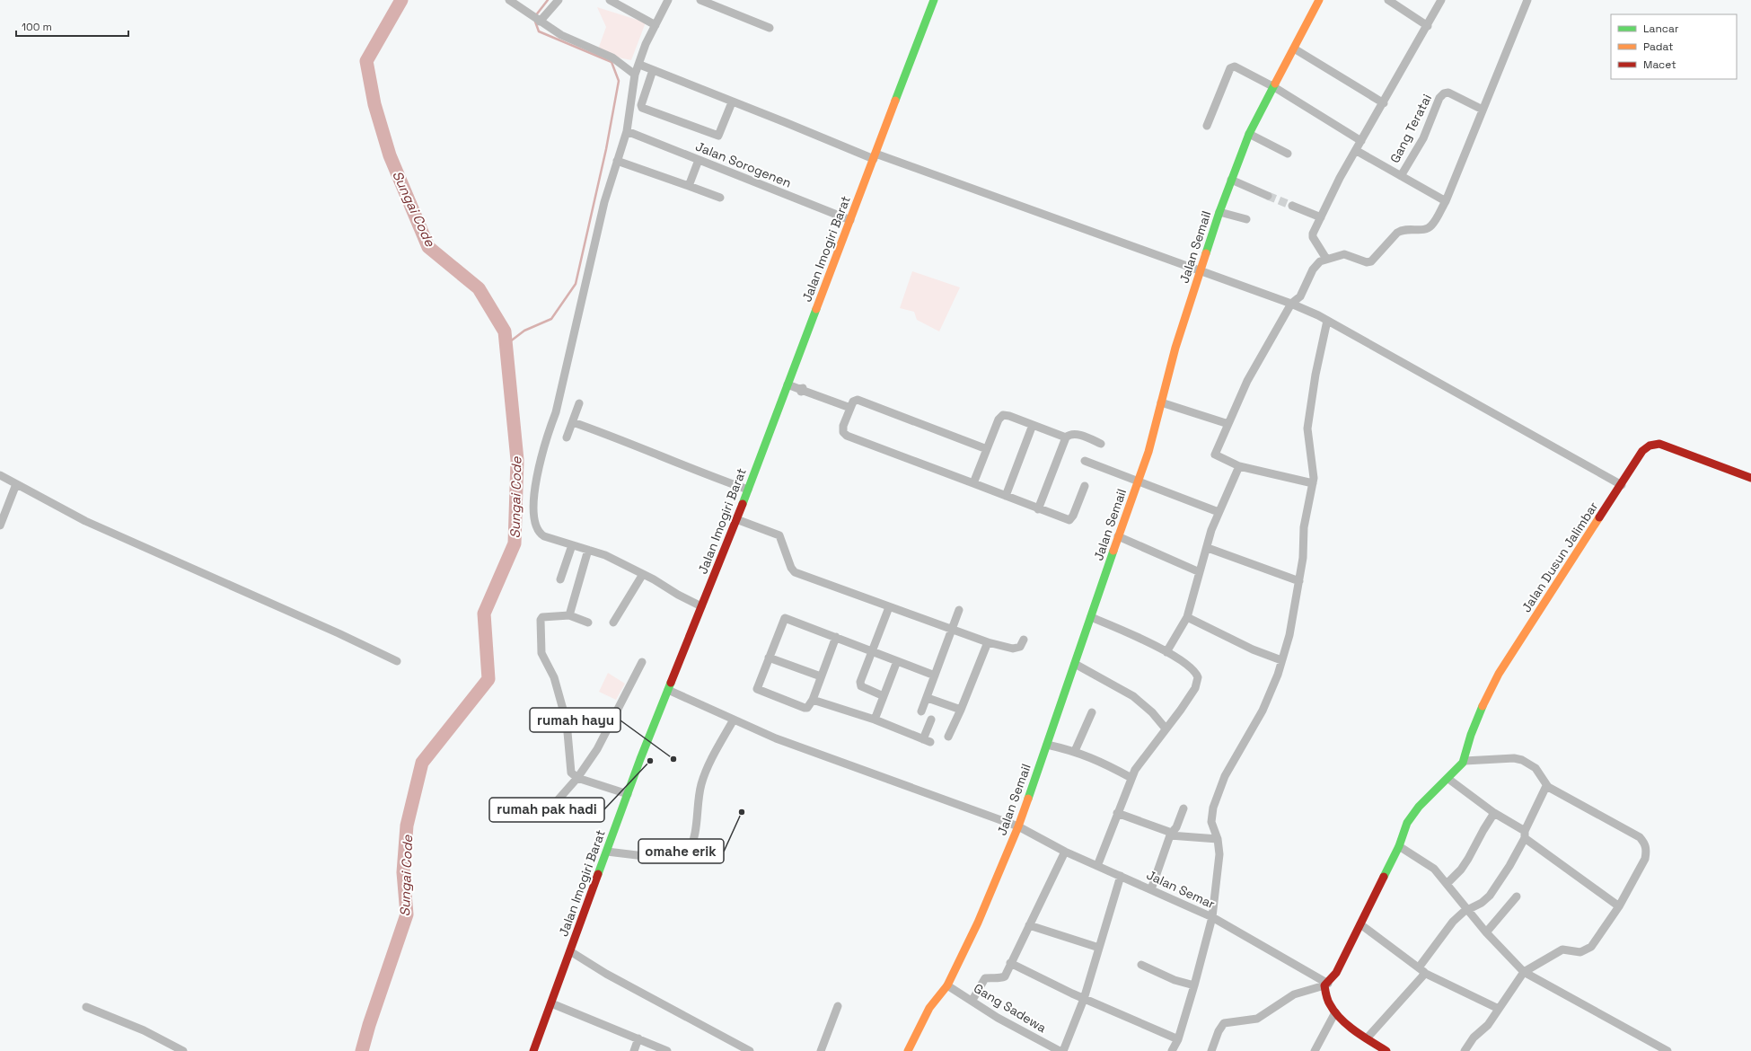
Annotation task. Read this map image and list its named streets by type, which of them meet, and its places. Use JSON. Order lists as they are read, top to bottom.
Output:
{
  "streets": {
    "street": [
      "Gang Teratai",
      "Jalan Sorogenen",
      "Jalan Semail",
      "Jalan Imogiri Barat",
      "Jalan Dusun Jalimbar",
      "Jalan Semar",
      "Gang Sadewa"
    ]
  },
  "crossings": [
    ["Jalan Sorogenen", "Jalan Imogiri Barat"],
    ["Jalan Semail", "Jalan Semar"],
    ["Jalan Semail", "Gang Sadewa"],
    ["Jalan Imogiri Barat", "Jalan Semar"],
    ["Jalan Dusun Jalimbar", "Jalan Semar"]
  ],
  "water": ["Sungai Code"],
  "places": ["rumah hayu", "rumah pak hadi", "omahe erik"],
  "legend": ["Lancar", "Padat", "Macet"],
  "scale_bar": "100 m"
}
